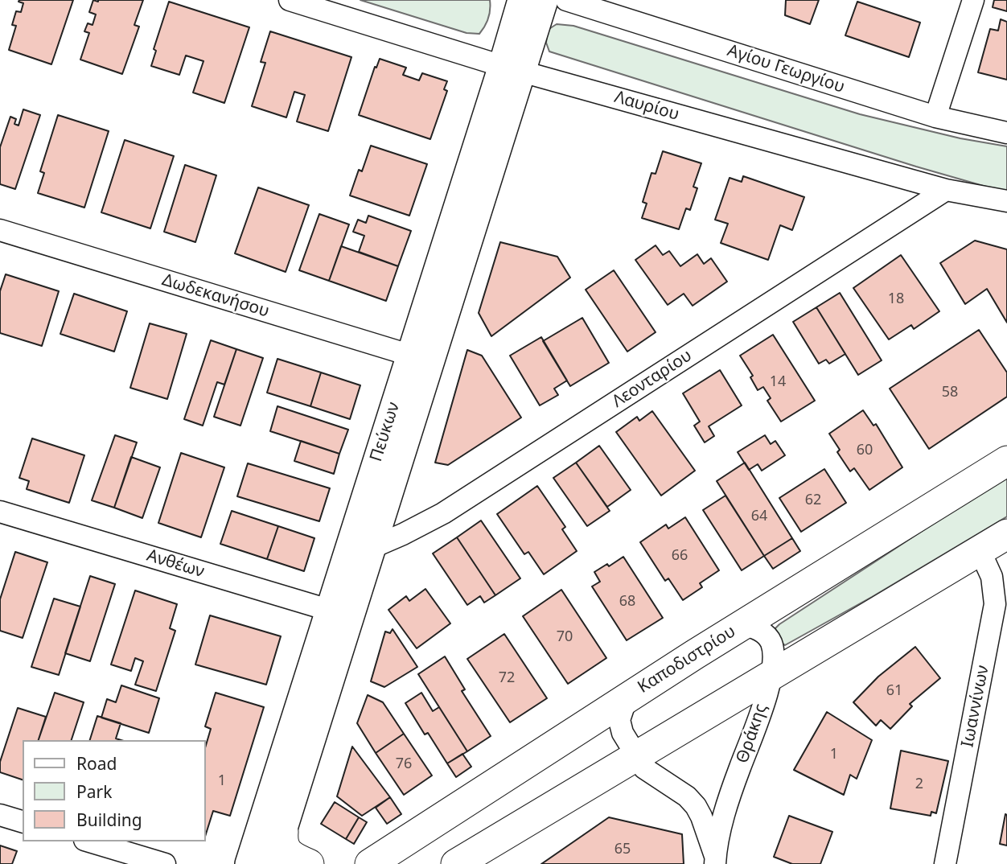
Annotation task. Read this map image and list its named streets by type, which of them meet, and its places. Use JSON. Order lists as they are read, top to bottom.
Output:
{
  "streets": {
    "main road": ["Καποδιστρίου"],
    "street": [
      "Αγίου Γεωργίου",
      "Λαυρίου",
      "Δωδεκανήσου",
      "Λεονταρίου",
      "Πεύκων",
      "Ανθέων",
      "Ιωαννίνων",
      "Θράκης"
    ]
  },
  "crossings": [
    ["Λαυρίου", "Λεονταρίου"],
    ["Λαυρίου", "Πεύκων"],
    ["Δωδεκανήσου", "Πεύκων"],
    ["Λεονταρίου", "Πεύκων"],
    ["Πεύκων", "Ανθέων"],
    ["Καποδιστρίου", "Θράκης"]
  ],
  "house_numbers": [
    "18",
    "14",
    "58",
    "60",
    "62",
    "64",
    "66",
    "68",
    "70",
    "72",
    "61",
    "1",
    "76",
    "1",
    "2",
    "65"
  ],
  "legend": ["Road", "Park", "Building"]
}
